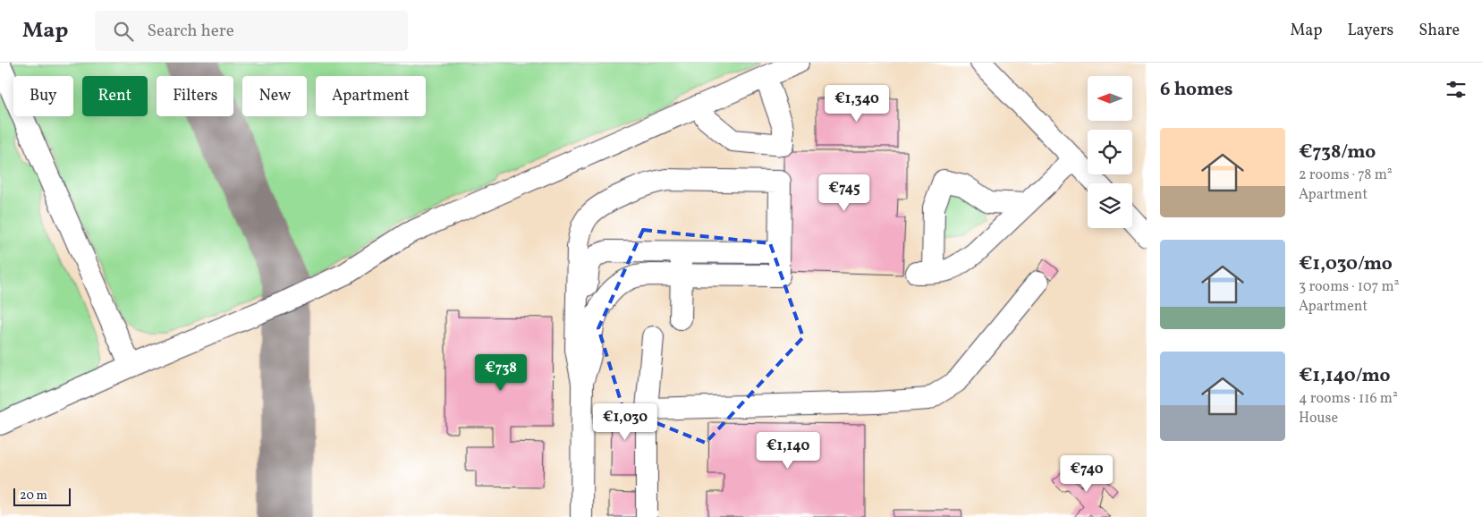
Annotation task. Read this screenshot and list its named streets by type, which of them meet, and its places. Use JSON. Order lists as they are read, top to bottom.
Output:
{
  "scale_bar": "20 m",
  "north": "left",
  "page": {
    "header": "Map",
    "search": "Search here",
    "nav": ["Map", "Layers", "Share"],
    "heading": "6 homes",
    "chip": [
      "Buy",
      "Rent",
      "Filters",
      "New",
      "Apartment"
    ],
    "price": [
      "€1,340",
      "€745",
      "€738",
      "€1,030",
      "€1,140",
      "€740"
    ],
    "list": [
      {
        "name": "€738/mo",
        "note": "2 rooms · 78 m² · Apartment"
      },
      {
        "name": "€1,030/mo",
        "note": "3 rooms · 107 m² · Apartment"
      },
      {
        "name": "€1,140/mo",
        "note": "4 rooms · 116 m² · House"
      }
    ],
    "scale": "20 m"
  }
}
